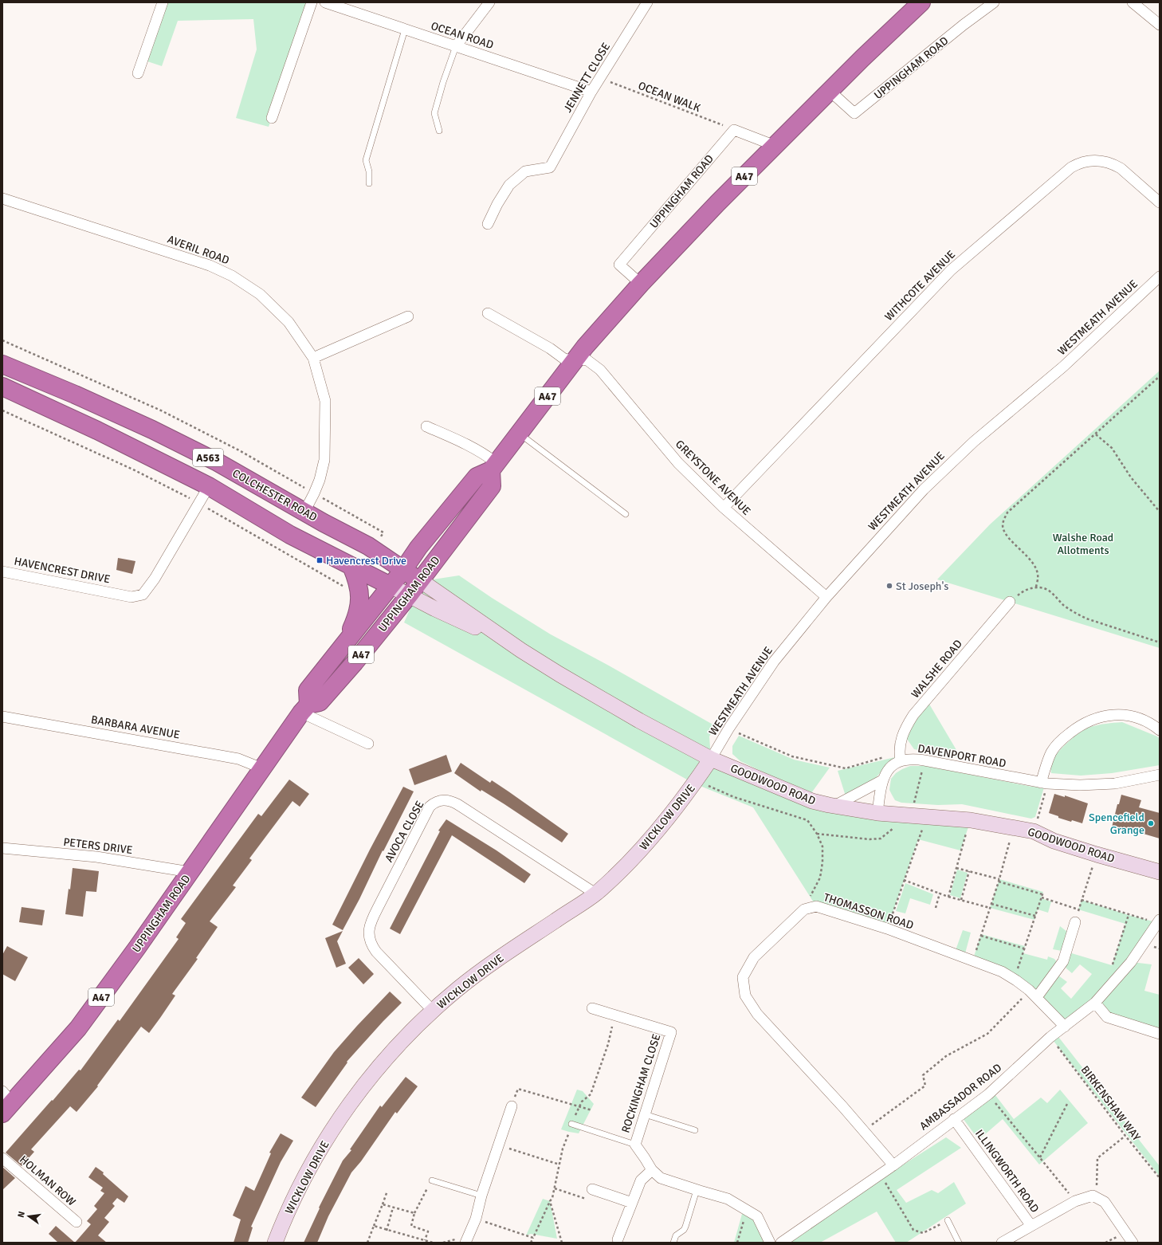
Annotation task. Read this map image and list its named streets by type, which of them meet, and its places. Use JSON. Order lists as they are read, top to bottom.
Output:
{
  "streets": {
    "highway": [
      "UPPINGHAM ROAD",
      "A47",
      "A563",
      "COLCHESTER ROAD"
    ],
    "street": [
      "OCEAN ROAD",
      "JENNETT CLOSE",
      "AVERIL ROAD",
      "WITHCOTE AVENUE",
      "WESTMEATH AVENUE",
      "GREYSTONE AVENUE",
      "HAVENCREST DRIVE",
      "WALSHE ROAD",
      "BARBARA AVENUE",
      "DAVENPORT ROAD",
      "GOODWOOD ROAD",
      "WICKLOW DRIVE",
      "AVOCA CLOSE",
      "PETERS DRIVE",
      "THOMASSON ROAD",
      "ROCKINGHAM CLOSE",
      "AMBASSADOR ROAD",
      "ILLINGWORTH ROAD",
      "HOLMAN ROW"
    ],
    "path": ["OCEAN WALK", "BIRKENSHAW WAY"]
  },
  "crossings": [
    ["OCEAN ROAD", "JENNETT CLOSE"],
    ["UPPINGHAM ROAD", "OCEAN WALK"],
    ["UPPINGHAM ROAD", "A563"],
    ["UPPINGHAM ROAD", "GREYSTONE AVENUE"],
    ["UPPINGHAM ROAD", "COLCHESTER ROAD"],
    ["UPPINGHAM ROAD", "BARBARA AVENUE"],
    ["UPPINGHAM ROAD", "GOODWOOD ROAD"],
    ["UPPINGHAM ROAD", "PETERS DRIVE"],
    ["JENNETT CLOSE", "OCEAN WALK"],
    ["AVERIL ROAD", "COLCHESTER ROAD"],
    ["WITHCOTE AVENUE", "GREYSTONE AVENUE"],
    ["WESTMEATH AVENUE", "GREYSTONE AVENUE"],
    ["WESTMEATH AVENUE", "GOODWOOD ROAD"],
    ["WESTMEATH AVENUE", "WICKLOW DRIVE"],
    ["A563", "HAVENCREST DRIVE"],
    ["A563", "GOODWOOD ROAD"],
    ["COLCHESTER ROAD", "GOODWOOD ROAD"],
    ["WALSHE ROAD", "DAVENPORT ROAD"],
    ["GOODWOOD ROAD", "WICKLOW DRIVE"],
    ["WICKLOW DRIVE", "AVOCA CLOSE"],
    ["THOMASSON ROAD", "AMBASSADOR ROAD"],
    ["AMBASSADOR ROAD", "BIRKENSHAW WAY"],
    ["AMBASSADOR ROAD", "ILLINGWORTH ROAD"]
  ],
  "parks": ["Walshe Road Allotments"],
  "places": {
    "transit": ["Havencrest Drive"],
    "other": ["St Joseph's", "Spencefield Grange"]
  },
  "north": "left"
}
